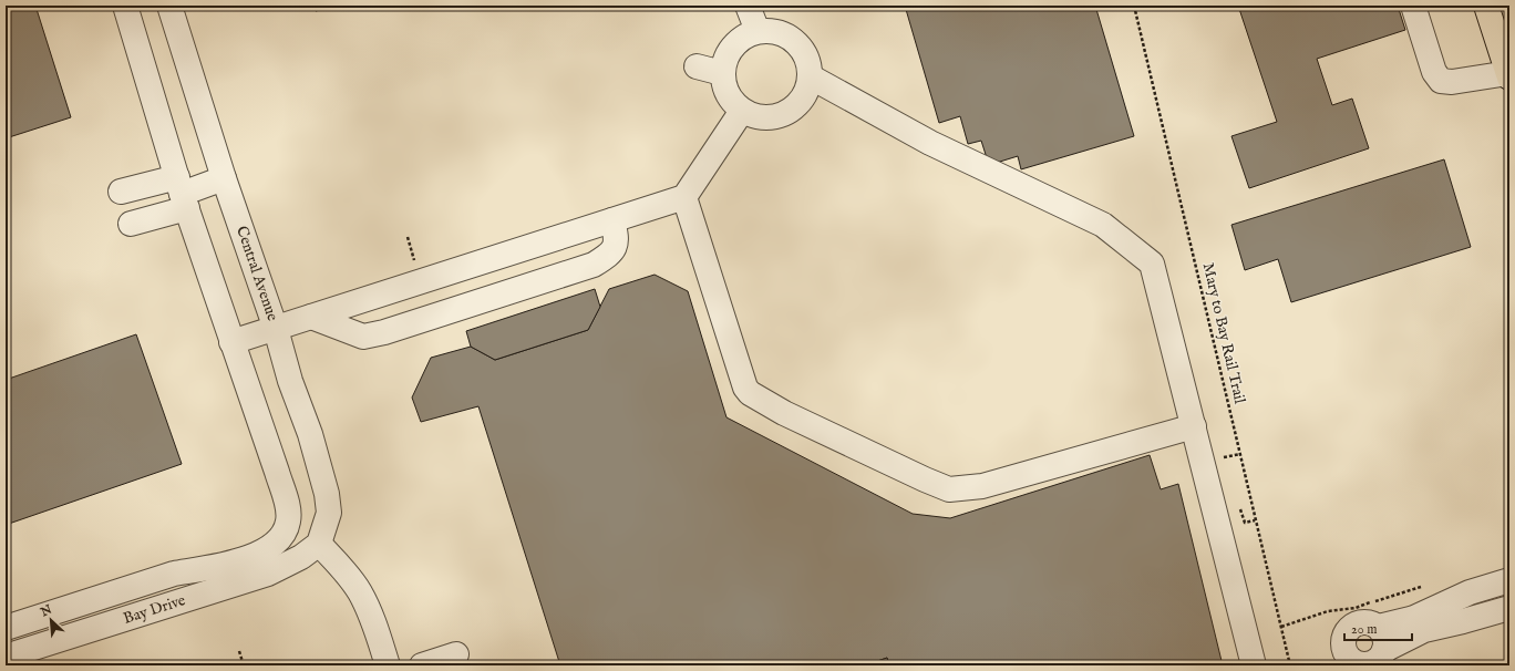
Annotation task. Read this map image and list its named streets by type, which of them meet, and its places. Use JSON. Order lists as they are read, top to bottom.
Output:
{
  "streets": {
    "street": ["Central Avenue", "Bay Drive"],
    "path": ["Mary to Bay Rail Trail"]
  },
  "crossings": [
    ["Central Avenue", "Bay Drive"]
  ],
  "scale_bar": "20 m",
  "north": "top left"
}
